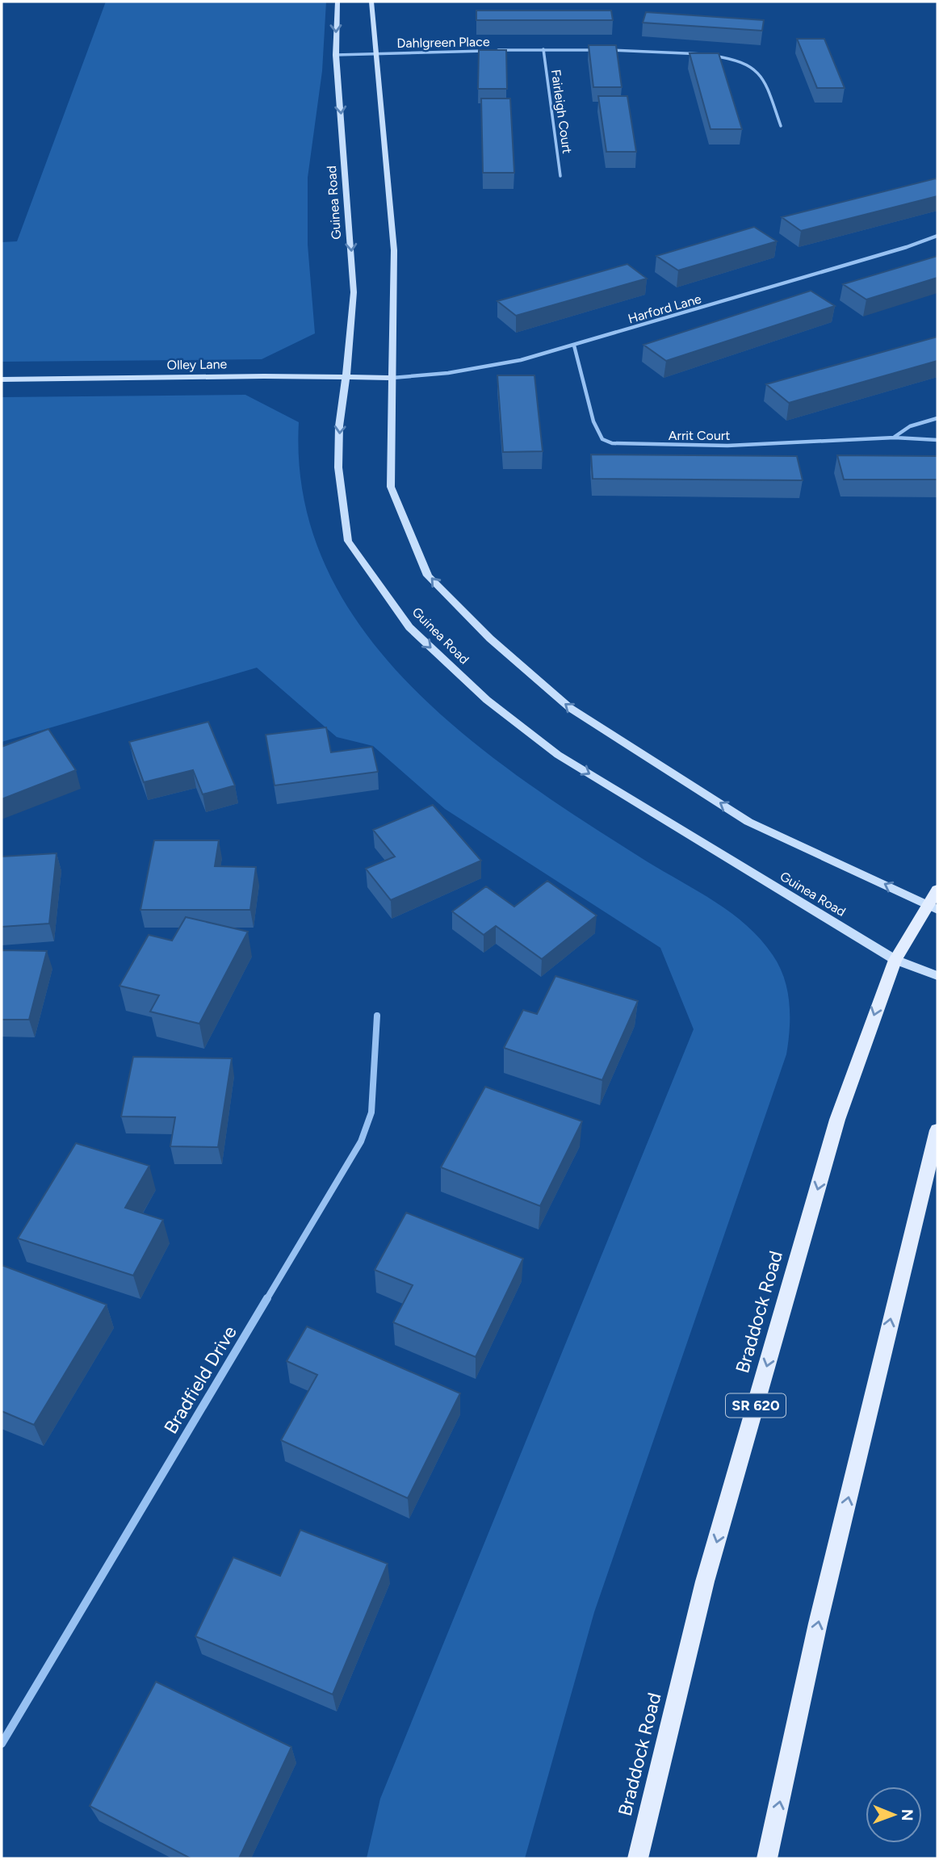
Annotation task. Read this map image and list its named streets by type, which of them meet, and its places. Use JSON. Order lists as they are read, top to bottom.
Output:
{
  "streets": {
    "main road": [
      "Guinea Road",
      "Olley Lane",
      "Braddock Road",
      "SR 620"
    ],
    "street": [
      "Dahlgreen Place",
      "Fairleigh Court",
      "Harford Lane",
      "Arrit Court",
      "Bradfield Drive"
    ]
  },
  "crossings": [
    ["Dahlgreen Place", "Fairleigh Court"],
    ["Dahlgreen Place", "Guinea Road"],
    ["Guinea Road", "Olley Lane"],
    ["Guinea Road", "Braddock Road"],
    ["Harford Lane", "Olley Lane"],
    ["Harford Lane", "Arrit Court"]
  ],
  "one_way": ["Guinea Road"],
  "north": "right"
}
